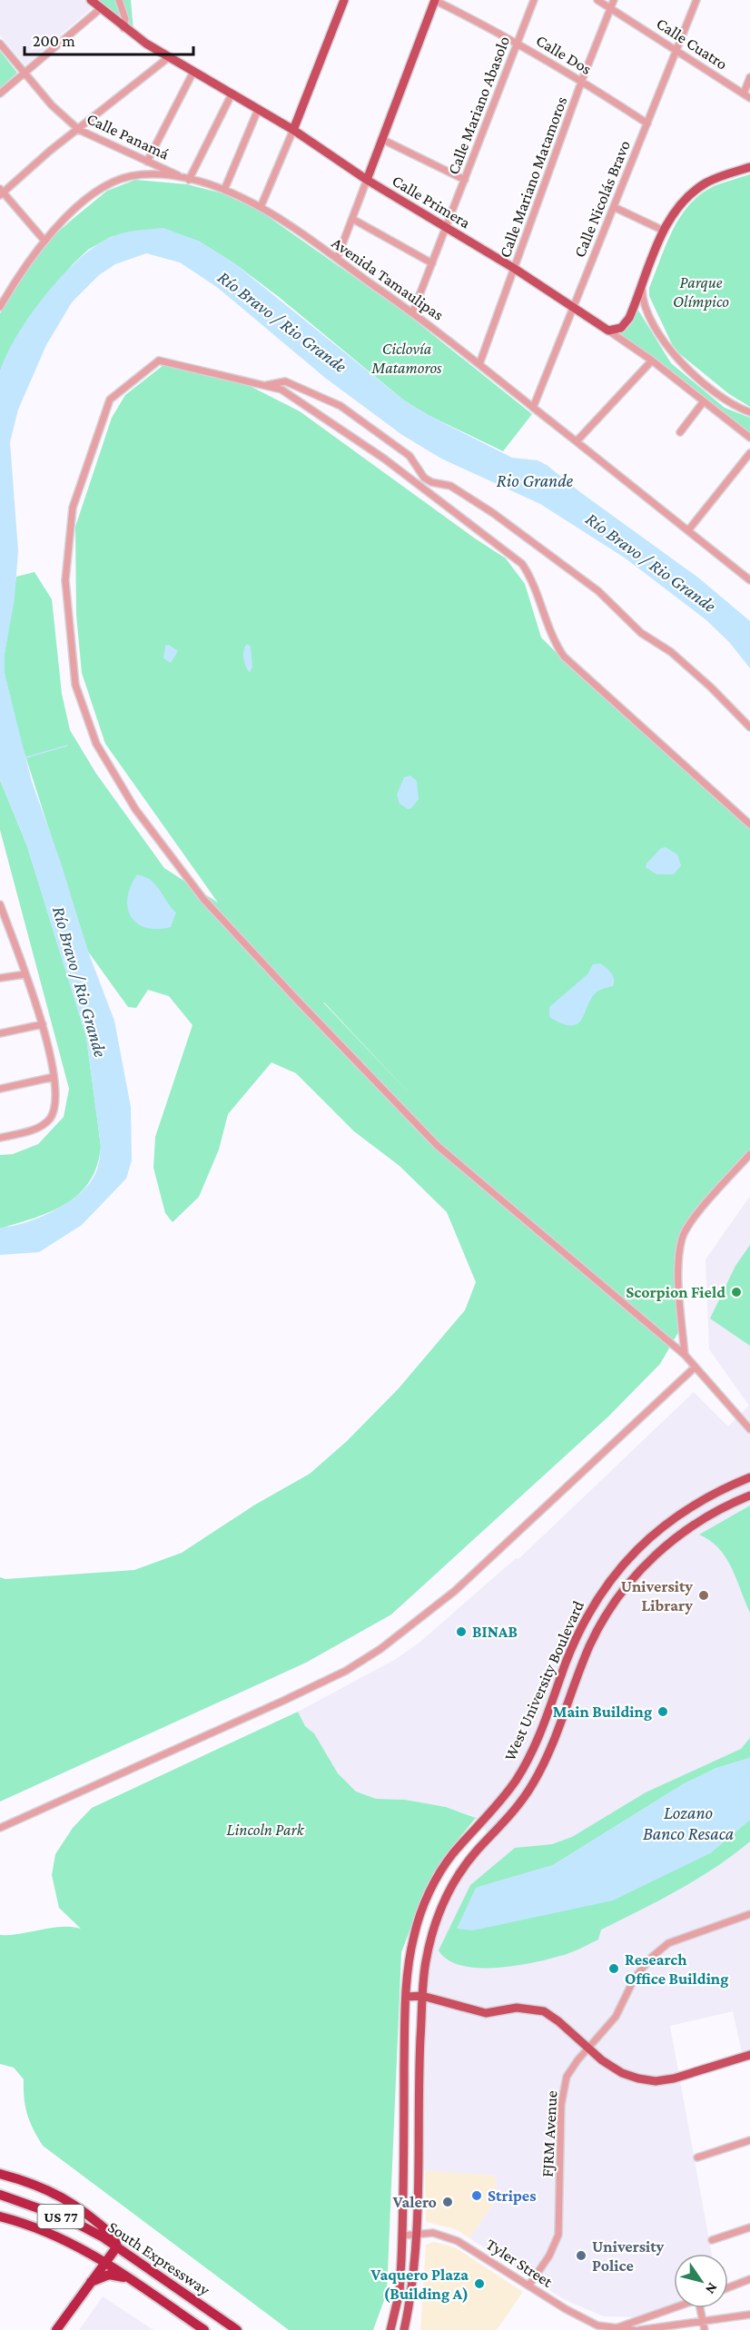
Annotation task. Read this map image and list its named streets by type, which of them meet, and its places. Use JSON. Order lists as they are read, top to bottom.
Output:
{
  "streets": {
    "highway": ["US 77", "South Expressway"],
    "main road": ["Calle Primera", "West University Boulevard"],
    "street": [
      "Calle Cuatro",
      "Calle Dos",
      "Calle Mariano Abasolo",
      "Calle Panamá",
      "Calle Mariano Matamoros",
      "Calle Nicolás Bravo",
      "Avenida Tamaulipas",
      "FJRM Avenue",
      "Tyler Street"
    ]
  },
  "crossings": [
    ["Calle Cuatro", "Calle Mariano Matamoros"],
    ["Calle Cuatro", "Calle Nicolás Bravo"],
    ["Calle Dos", "Calle Mariano Abasolo"],
    ["Calle Dos", "Calle Mariano Matamoros"],
    ["Calle Dos", "Calle Nicolás Bravo"],
    ["Calle Mariano Abasolo", "Calle Primera"],
    ["Calle Mariano Abasolo", "Avenida Tamaulipas"],
    ["Calle Panamá", "Avenida Tamaulipas"],
    ["Calle Mariano Matamoros", "Calle Primera"],
    ["Calle Mariano Matamoros", "Avenida Tamaulipas"],
    ["Calle Nicolás Bravo", "Calle Primera"],
    ["Calle Nicolás Bravo", "Avenida Tamaulipas"],
    ["West University Boulevard", "Tyler Street"],
    ["FJRM Avenue", "Tyler Street"]
  ],
  "water": ["Río Bravo / Rio Grande", "Rio Grande", "Lozano Banco Resaca"],
  "parks": ["Parque Olímpico", "Ciclovía Matamoros", "Lincoln Park"],
  "places": [
    "Scorpion Field",
    "University Library",
    "BINAB",
    "Main Building",
    "Research Office Building",
    "Stripes",
    "Valero",
    "University Police",
    "Vaquero Plaza (Building A)"
  ],
  "scale_bar": "200 m",
  "north": "bottom right"
}
